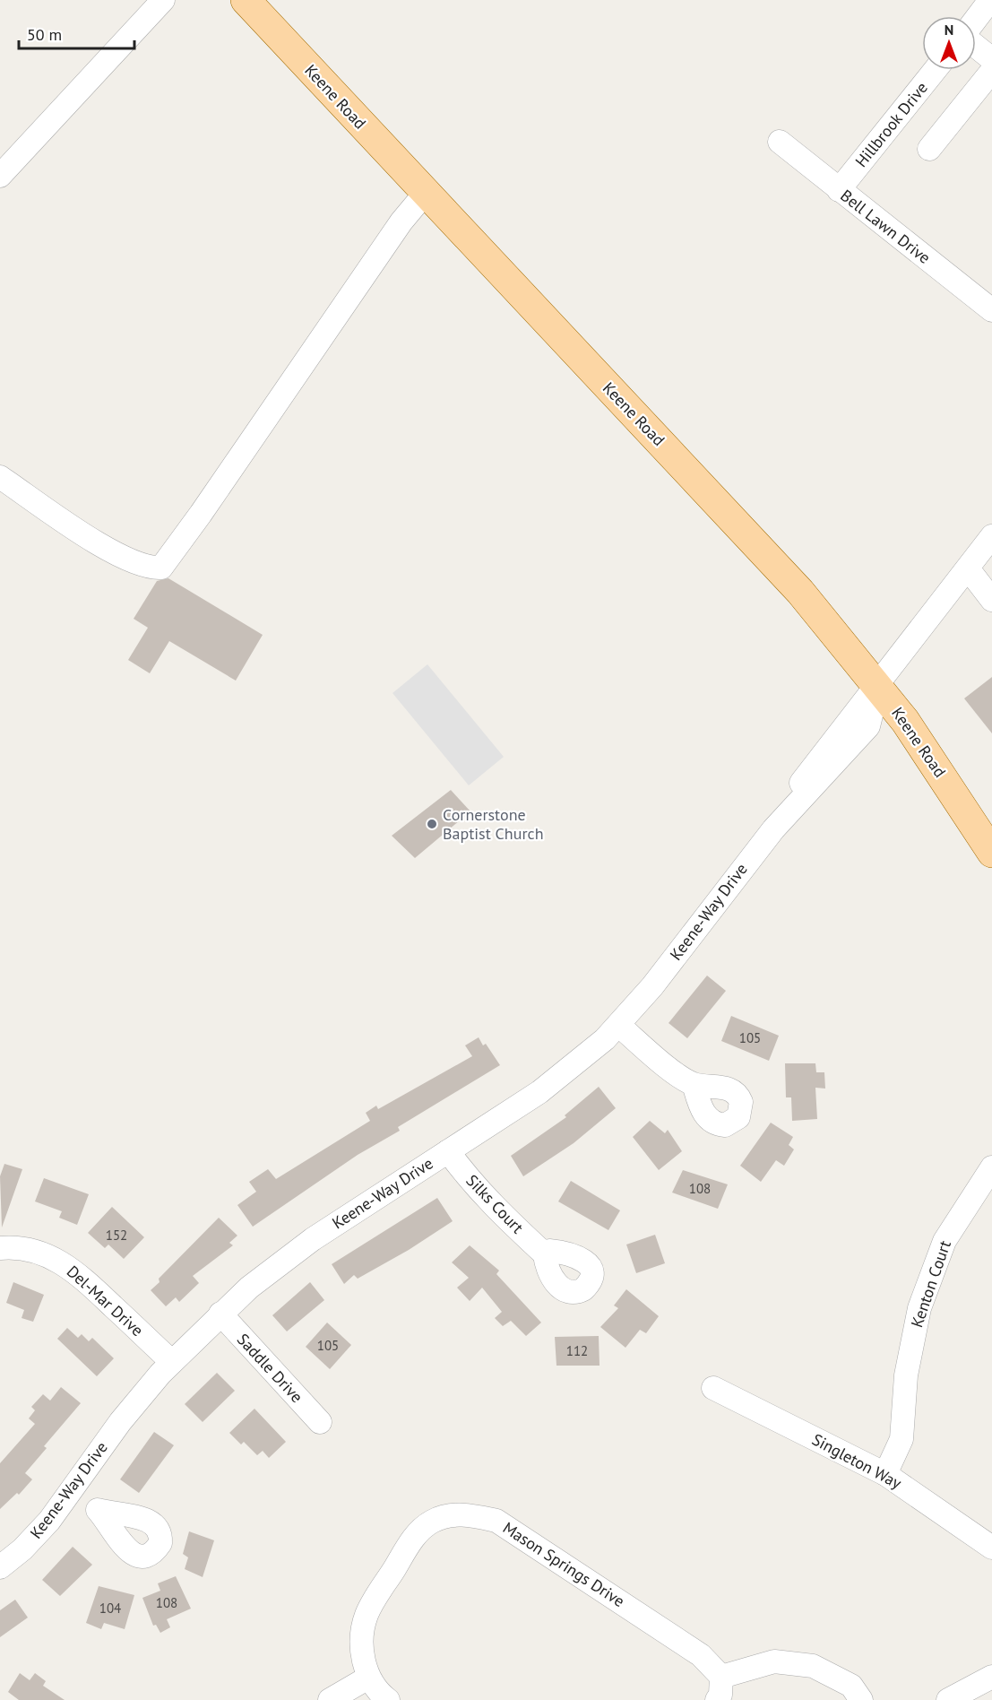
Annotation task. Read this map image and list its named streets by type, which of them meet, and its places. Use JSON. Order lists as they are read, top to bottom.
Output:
{
  "streets": {
    "main road": ["Keene Road"],
    "street": [
      "Hillbrook Drive",
      "Bell Lawn Drive",
      "Keene-Way Drive",
      "Silks Court",
      "Kenton Court",
      "Del-Mar Drive",
      "Saddle Drive",
      "Singleton Way",
      "Mason Springs Drive"
    ]
  },
  "crossings": [
    ["Keene Road", "Keene-Way Drive"],
    ["Hillbrook Drive", "Bell Lawn Drive"],
    ["Keene-Way Drive", "Silks Court"],
    ["Keene-Way Drive", "Del-Mar Drive"],
    ["Keene-Way Drive", "Saddle Drive"],
    ["Kenton Court", "Singleton Way"]
  ],
  "places": ["Cornerstone Baptist Church"],
  "house_numbers": [
    "105",
    "108",
    "152",
    "105",
    "112",
    "108",
    "104"
  ],
  "scale_bar": "50 m",
  "north": "top"
}
